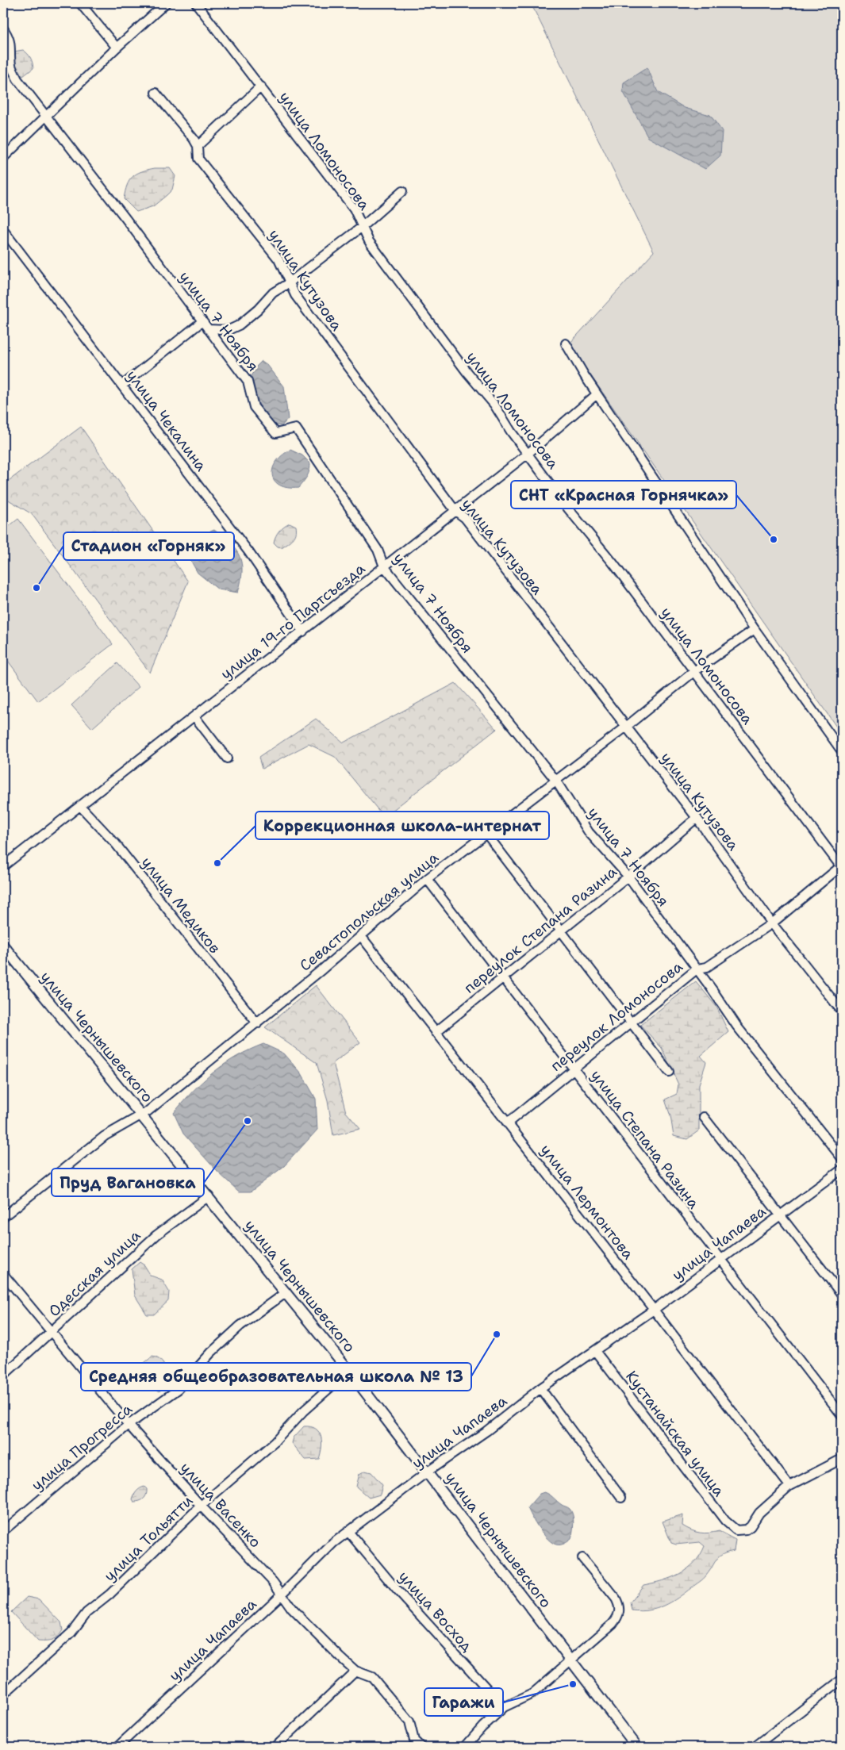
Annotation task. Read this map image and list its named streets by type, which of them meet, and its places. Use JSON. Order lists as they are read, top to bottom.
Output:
{
  "streets": {
    "street": [
      "улица Ломоносова",
      "улица Кутузова",
      "улица 7 Ноября",
      "улица Чекалина",
      "улица 19-го Партсъезда",
      "улица Медиков",
      "Севастопольская улица",
      "переулок Степана Разина",
      "переулок Ломоносова",
      "улица Чернышевского",
      "улица Степана Разина",
      "улица Лермонтова",
      "улица Чапаева",
      "Одесская улица",
      "Кустанайская улица",
      "улица Прогресса",
      "улица Васенко",
      "улица Тольятти",
      "улица Восход"
    ]
  },
  "crossings": [
    ["улица Ломоносова", "улица 19-го Партсъезда"],
    ["улица Ломоносова", "Севастопольская улица"],
    ["улица Ломоносова", "переулок Ломоносова"],
    ["улица Кутузова", "улица 19-го Партсъезда"],
    ["улица Кутузова", "Севастопольская улица"],
    ["улица Кутузова", "переулок Степана Разина"],
    ["улица Кутузова", "переулок Ломоносова"],
    ["улица 7 Ноября", "улица 19-го Партсъезда"],
    ["улица 7 Ноября", "Севастопольская улица"],
    ["улица 7 Ноября", "переулок Степана Разина"],
    ["улица 7 Ноября", "переулок Ломоносова"],
    ["улица Чекалина", "улица 19-го Партсъезда"],
    ["улица 19-го Партсъезда", "улица Медиков"],
    ["улица Медиков", "Севастопольская улица"],
    ["Севастопольская улица", "улица Чернышевского"],
    ["Севастопольская улица", "улица Степана Разина"],
    ["Севастопольская улица", "улица Лермонтова"],
    ["переулок Степана Разина", "улица Степана Разина"],
    ["переулок Степана Разина", "улица Лермонтова"],
    ["переулок Ломоносова", "улица Степана Разина"],
    ["переулок Ломоносова", "улица Лермонтова"],
    ["улица Чернышевского", "улица Чапаева"],
    ["улица Чернышевского", "Одесская улица"],
    ["улица Чернышевского", "улица Прогресса"],
    ["улица Чернышевского", "улица Тольятти"],
    ["улица Степана Разина", "улица Чапаева"],
    ["улица Лермонтова", "улица Чапаева"],
    ["улица Лермонтова", "Кустанайская улица"],
    ["улица Чапаева", "Кустанайская улица"],
    ["улица Чапаева", "улица Васенко"],
    ["улица Чапаева", "улица Восход"],
    ["Одесская улица", "улица Васенко"],
    ["улица Прогресса", "улица Васенко"],
    ["улица Васенко", "улица Тольятти"]
  ],
  "places": [
    "СНТ «Красная Горнячка»",
    "Стадион «Горняк»",
    "Коррекционная школа-интернат",
    "Пруд Вагановка",
    "Средняя общеобразовательная школа № 13",
    "Гаражи"
  ]
}
